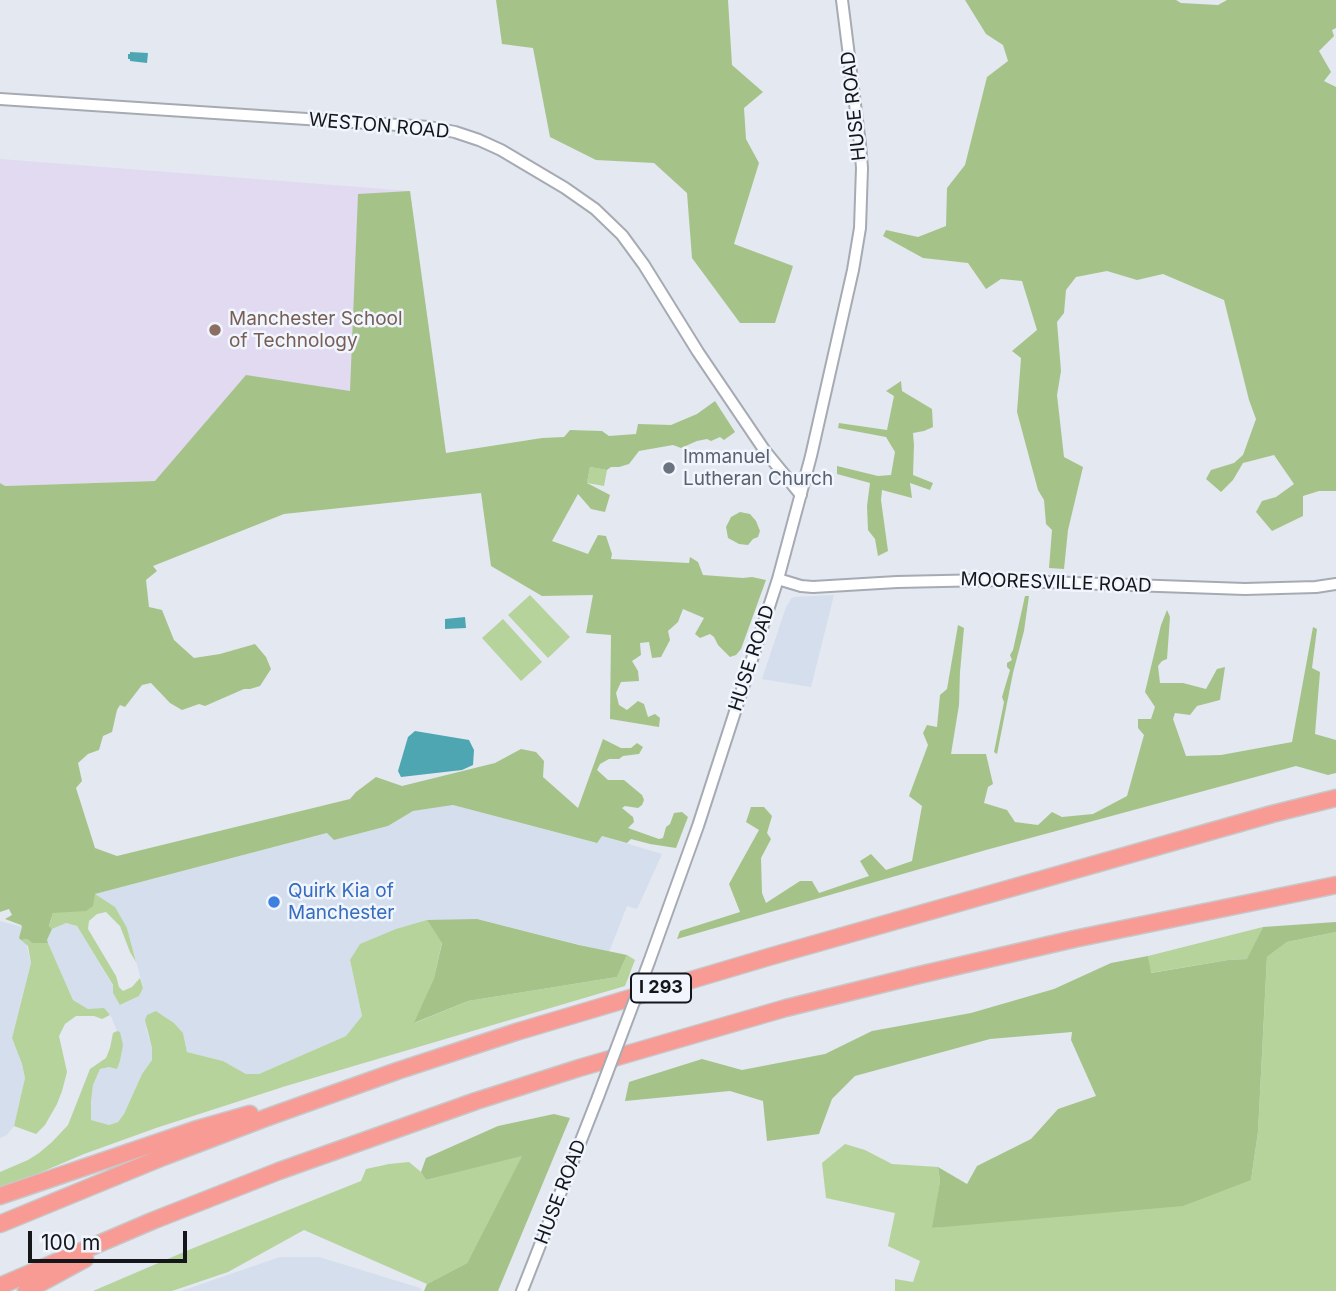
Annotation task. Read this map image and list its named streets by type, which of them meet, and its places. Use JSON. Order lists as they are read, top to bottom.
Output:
{
  "streets": {
    "highway": ["I 293"],
    "street": ["HUSE ROAD", "WESTON ROAD", "MOORESVILLE ROAD"]
  },
  "crossings": [
    ["HUSE ROAD", "WESTON ROAD"],
    ["HUSE ROAD", "MOORESVILLE ROAD"]
  ],
  "places": ["Manchester School of Technology", "Immanuel Lutheran Church", "Quirk Kia of Manchester"],
  "scale_bar": "100 m"
}
